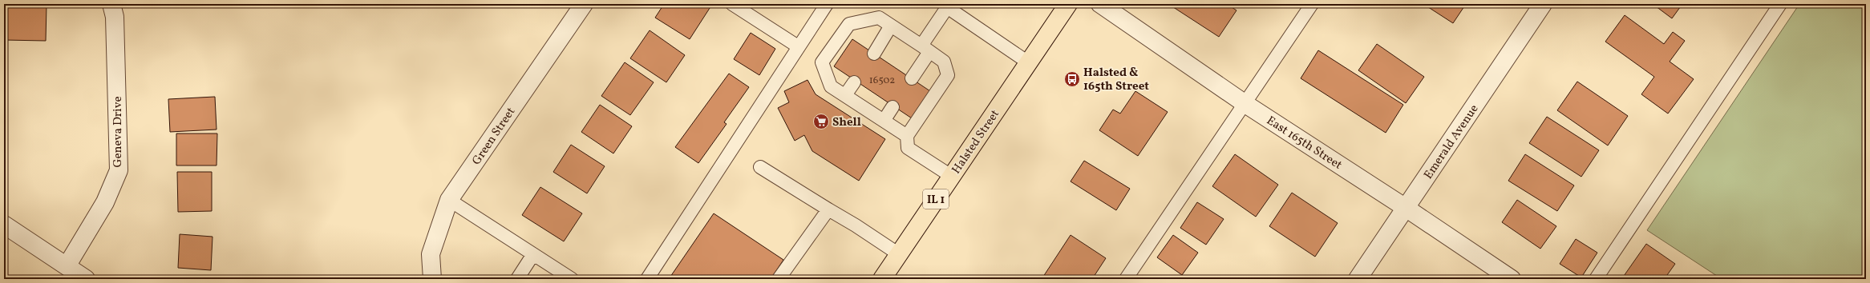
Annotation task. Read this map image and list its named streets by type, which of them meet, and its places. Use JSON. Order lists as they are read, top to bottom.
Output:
{
  "streets": {
    "main road": ["Halsted Street", "IL 1"],
    "street": [
      "Geneva Drive",
      "Green Street",
      "Emerald Avenue",
      "East 165th Street"
    ]
  },
  "crossings": [
    ["Emerald Avenue", "East 165th Street"]
  ],
  "places": {
    "bus stop": ["Halsted & 165th Street"],
    "supermarket": ["Shell"]
  },
  "house_numbers": ["16502"]
}
